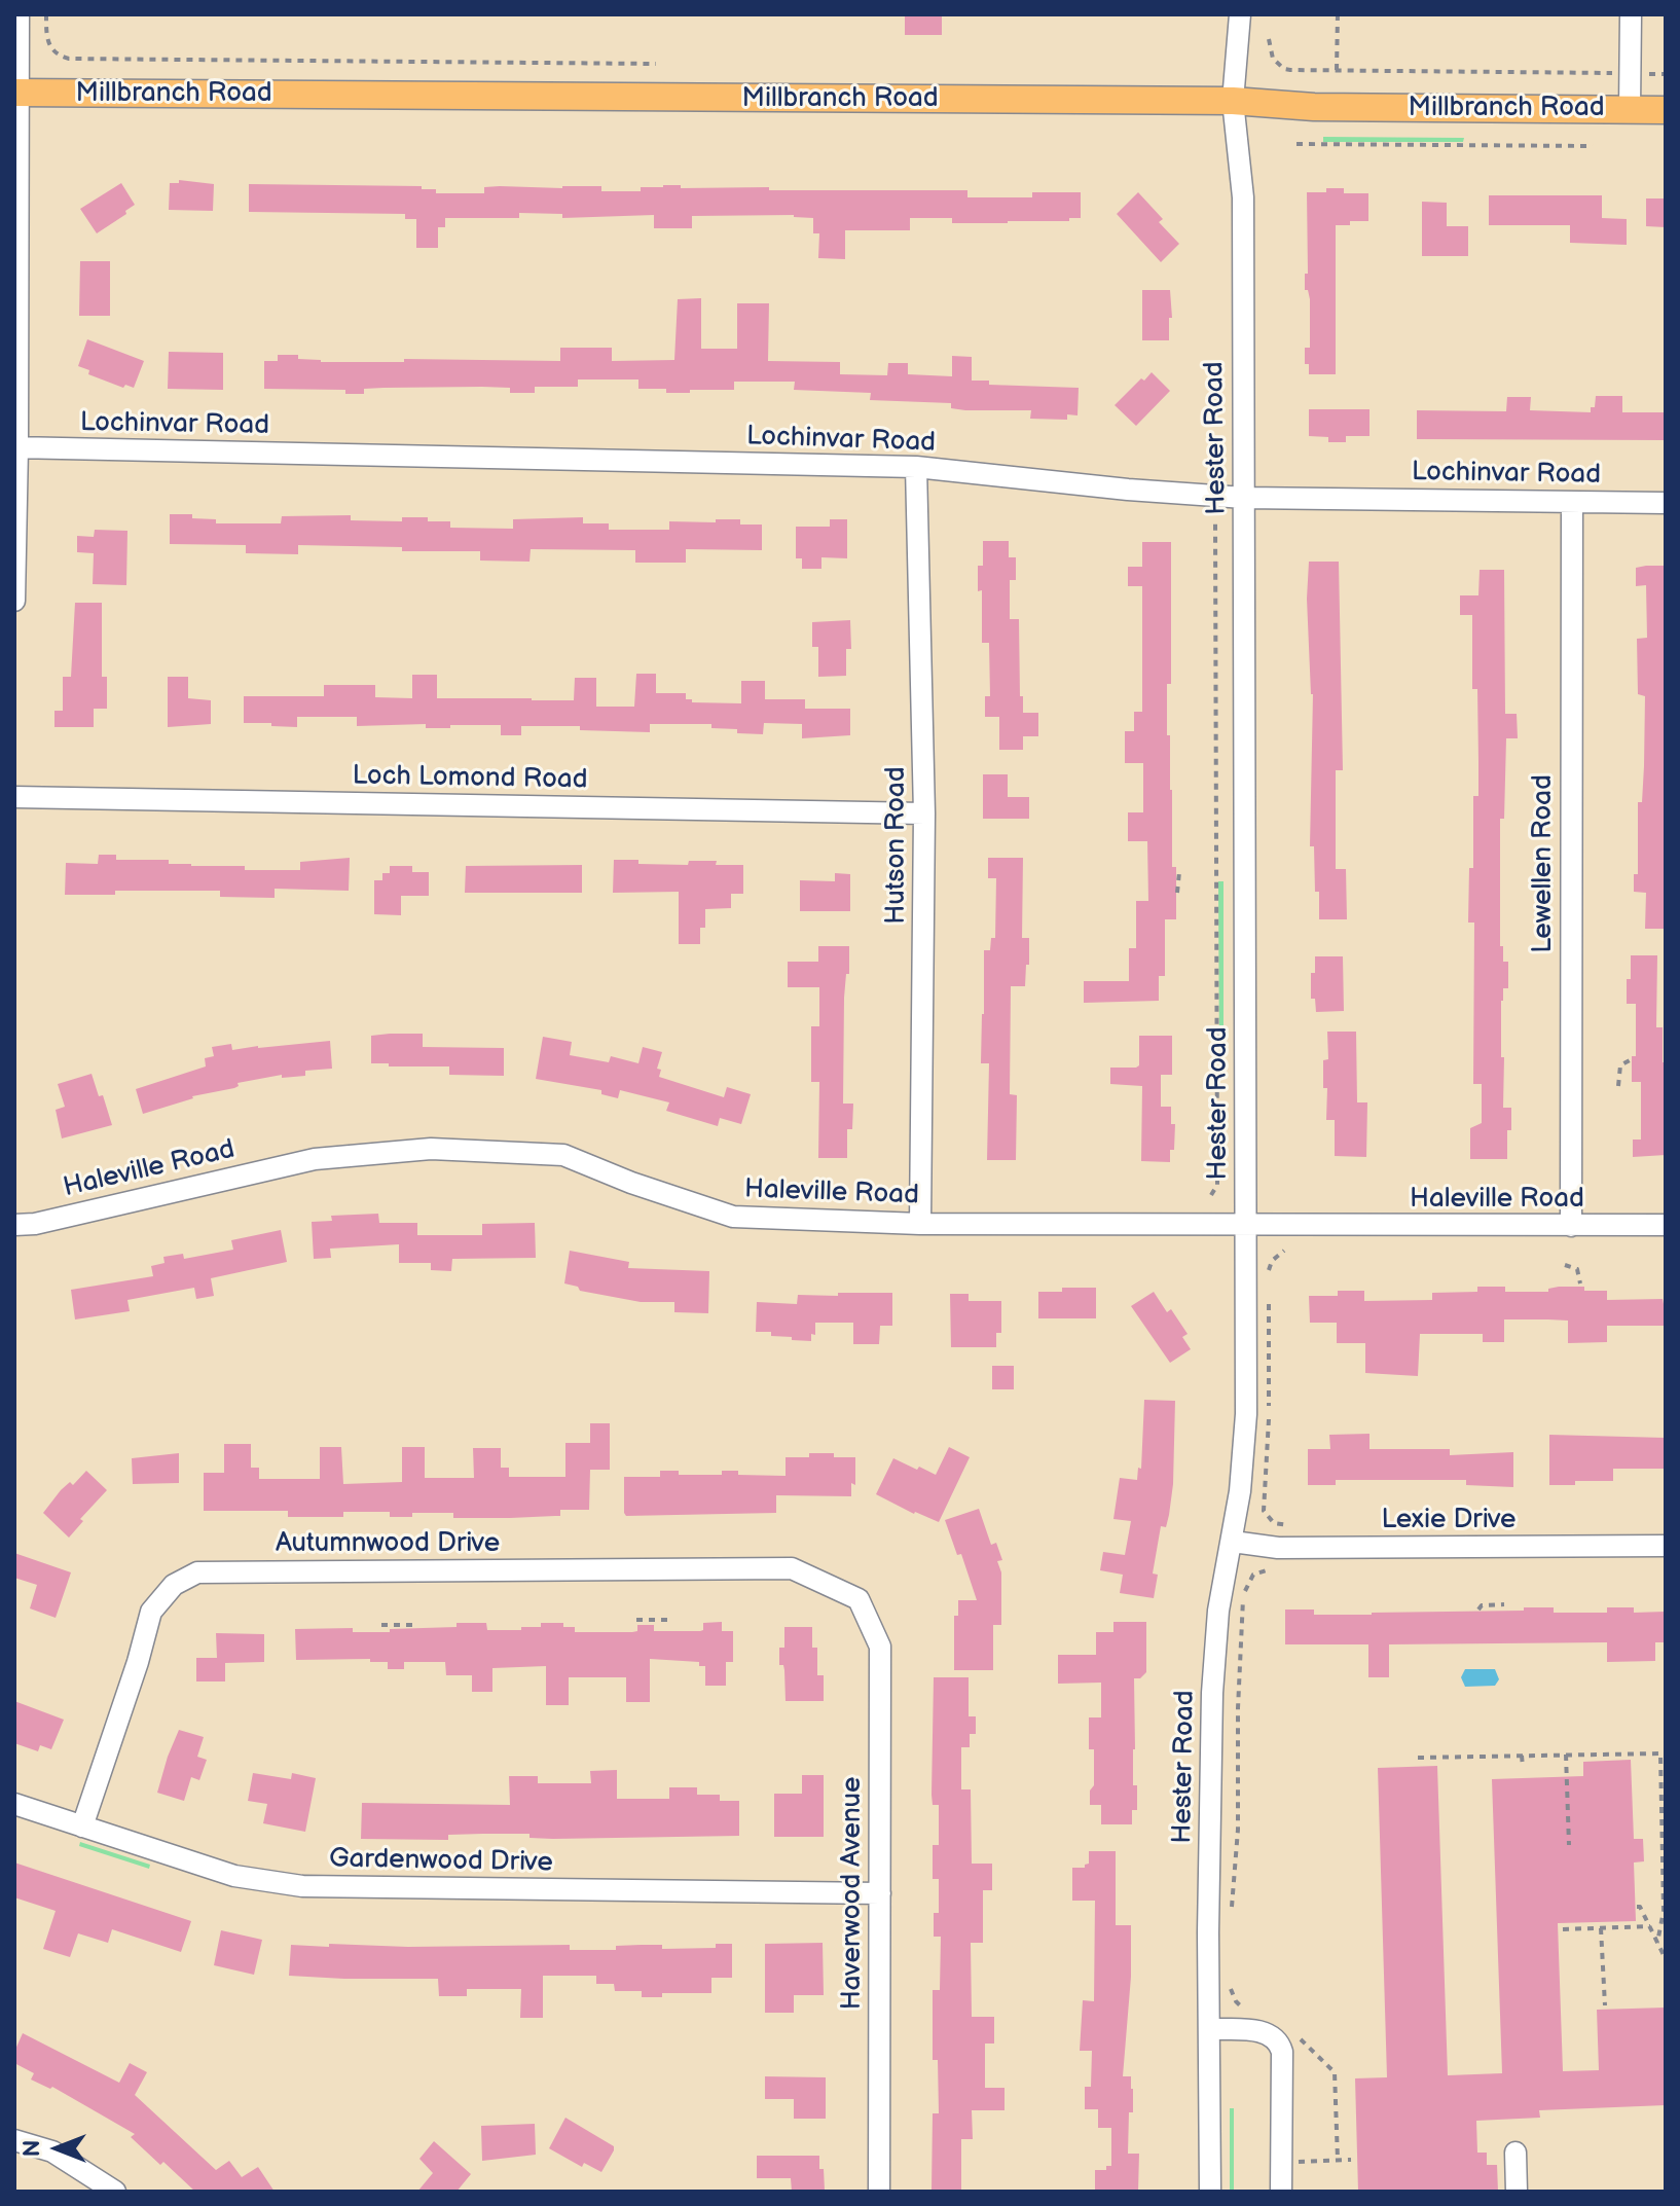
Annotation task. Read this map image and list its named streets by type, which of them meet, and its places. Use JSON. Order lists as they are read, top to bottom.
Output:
{
  "streets": {
    "main road": ["Millbranch Road"],
    "street": [
      "Lochinvar Road",
      "Hester Road",
      "Loch Lomond Road",
      "Hutson Road",
      "Lewellen Road",
      "Haleville Road",
      "Lexie Drive",
      "Autumnwood Drive",
      "Gardenwood Drive",
      "Haverwood Avenue"
    ]
  },
  "crossings": [
    ["Millbranch Road", "Hester Road"],
    ["Lochinvar Road", "Hester Road"],
    ["Lochinvar Road", "Hutson Road"],
    ["Lochinvar Road", "Lewellen Road"],
    ["Hester Road", "Haleville Road"],
    ["Hester Road", "Lexie Drive"],
    ["Loch Lomond Road", "Hutson Road"],
    ["Hutson Road", "Haleville Road"],
    ["Lewellen Road", "Haleville Road"],
    ["Autumnwood Drive", "Gardenwood Drive"],
    ["Autumnwood Drive", "Haverwood Avenue"],
    ["Gardenwood Drive", "Haverwood Avenue"]
  ],
  "north": "left"
}
